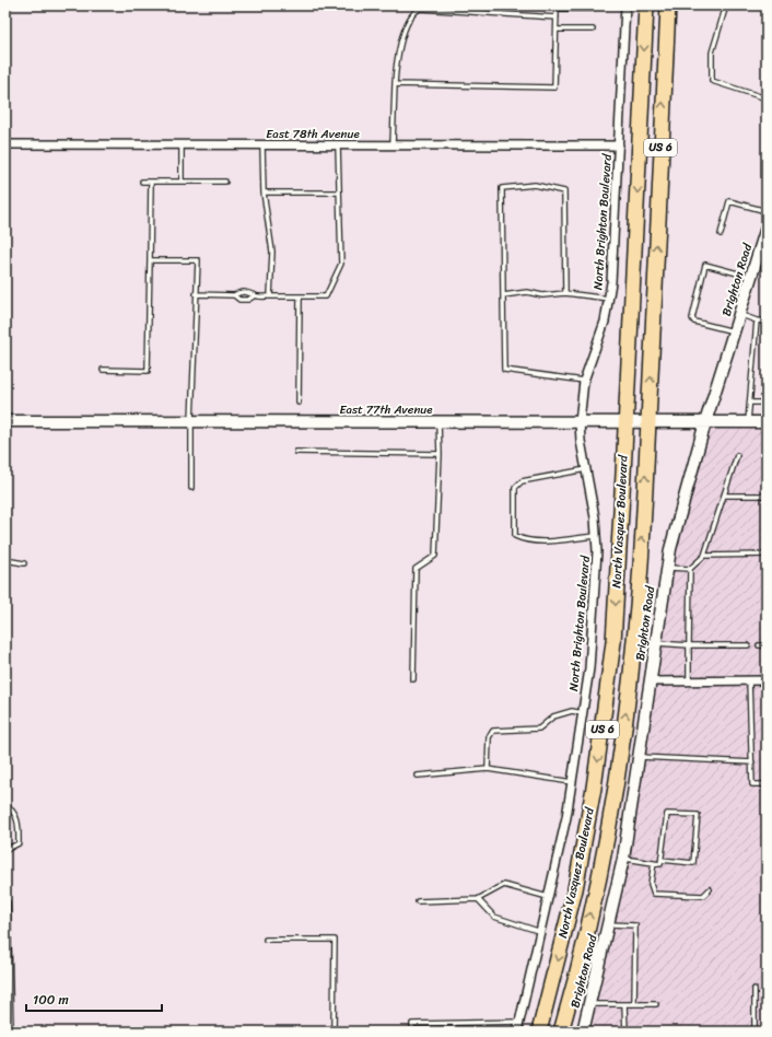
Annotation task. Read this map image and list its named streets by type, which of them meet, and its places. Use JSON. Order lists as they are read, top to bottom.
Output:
{
  "streets": {
    "highway": ["US 6", "North Vasquez Boulevard"],
    "street": [
      "East 78th Avenue",
      "North Brighton Boulevard",
      "Brighton Road",
      "East 77th Avenue"
    ]
  },
  "crossings": [
    ["East 78th Avenue", "North Brighton Boulevard"],
    ["North Brighton Boulevard", "East 77th Avenue"],
    ["Brighton Road", "East 77th Avenue"],
    ["East 77th Avenue", "North Vasquez Boulevard"]
  ],
  "scale_bar": "100 m"
}
